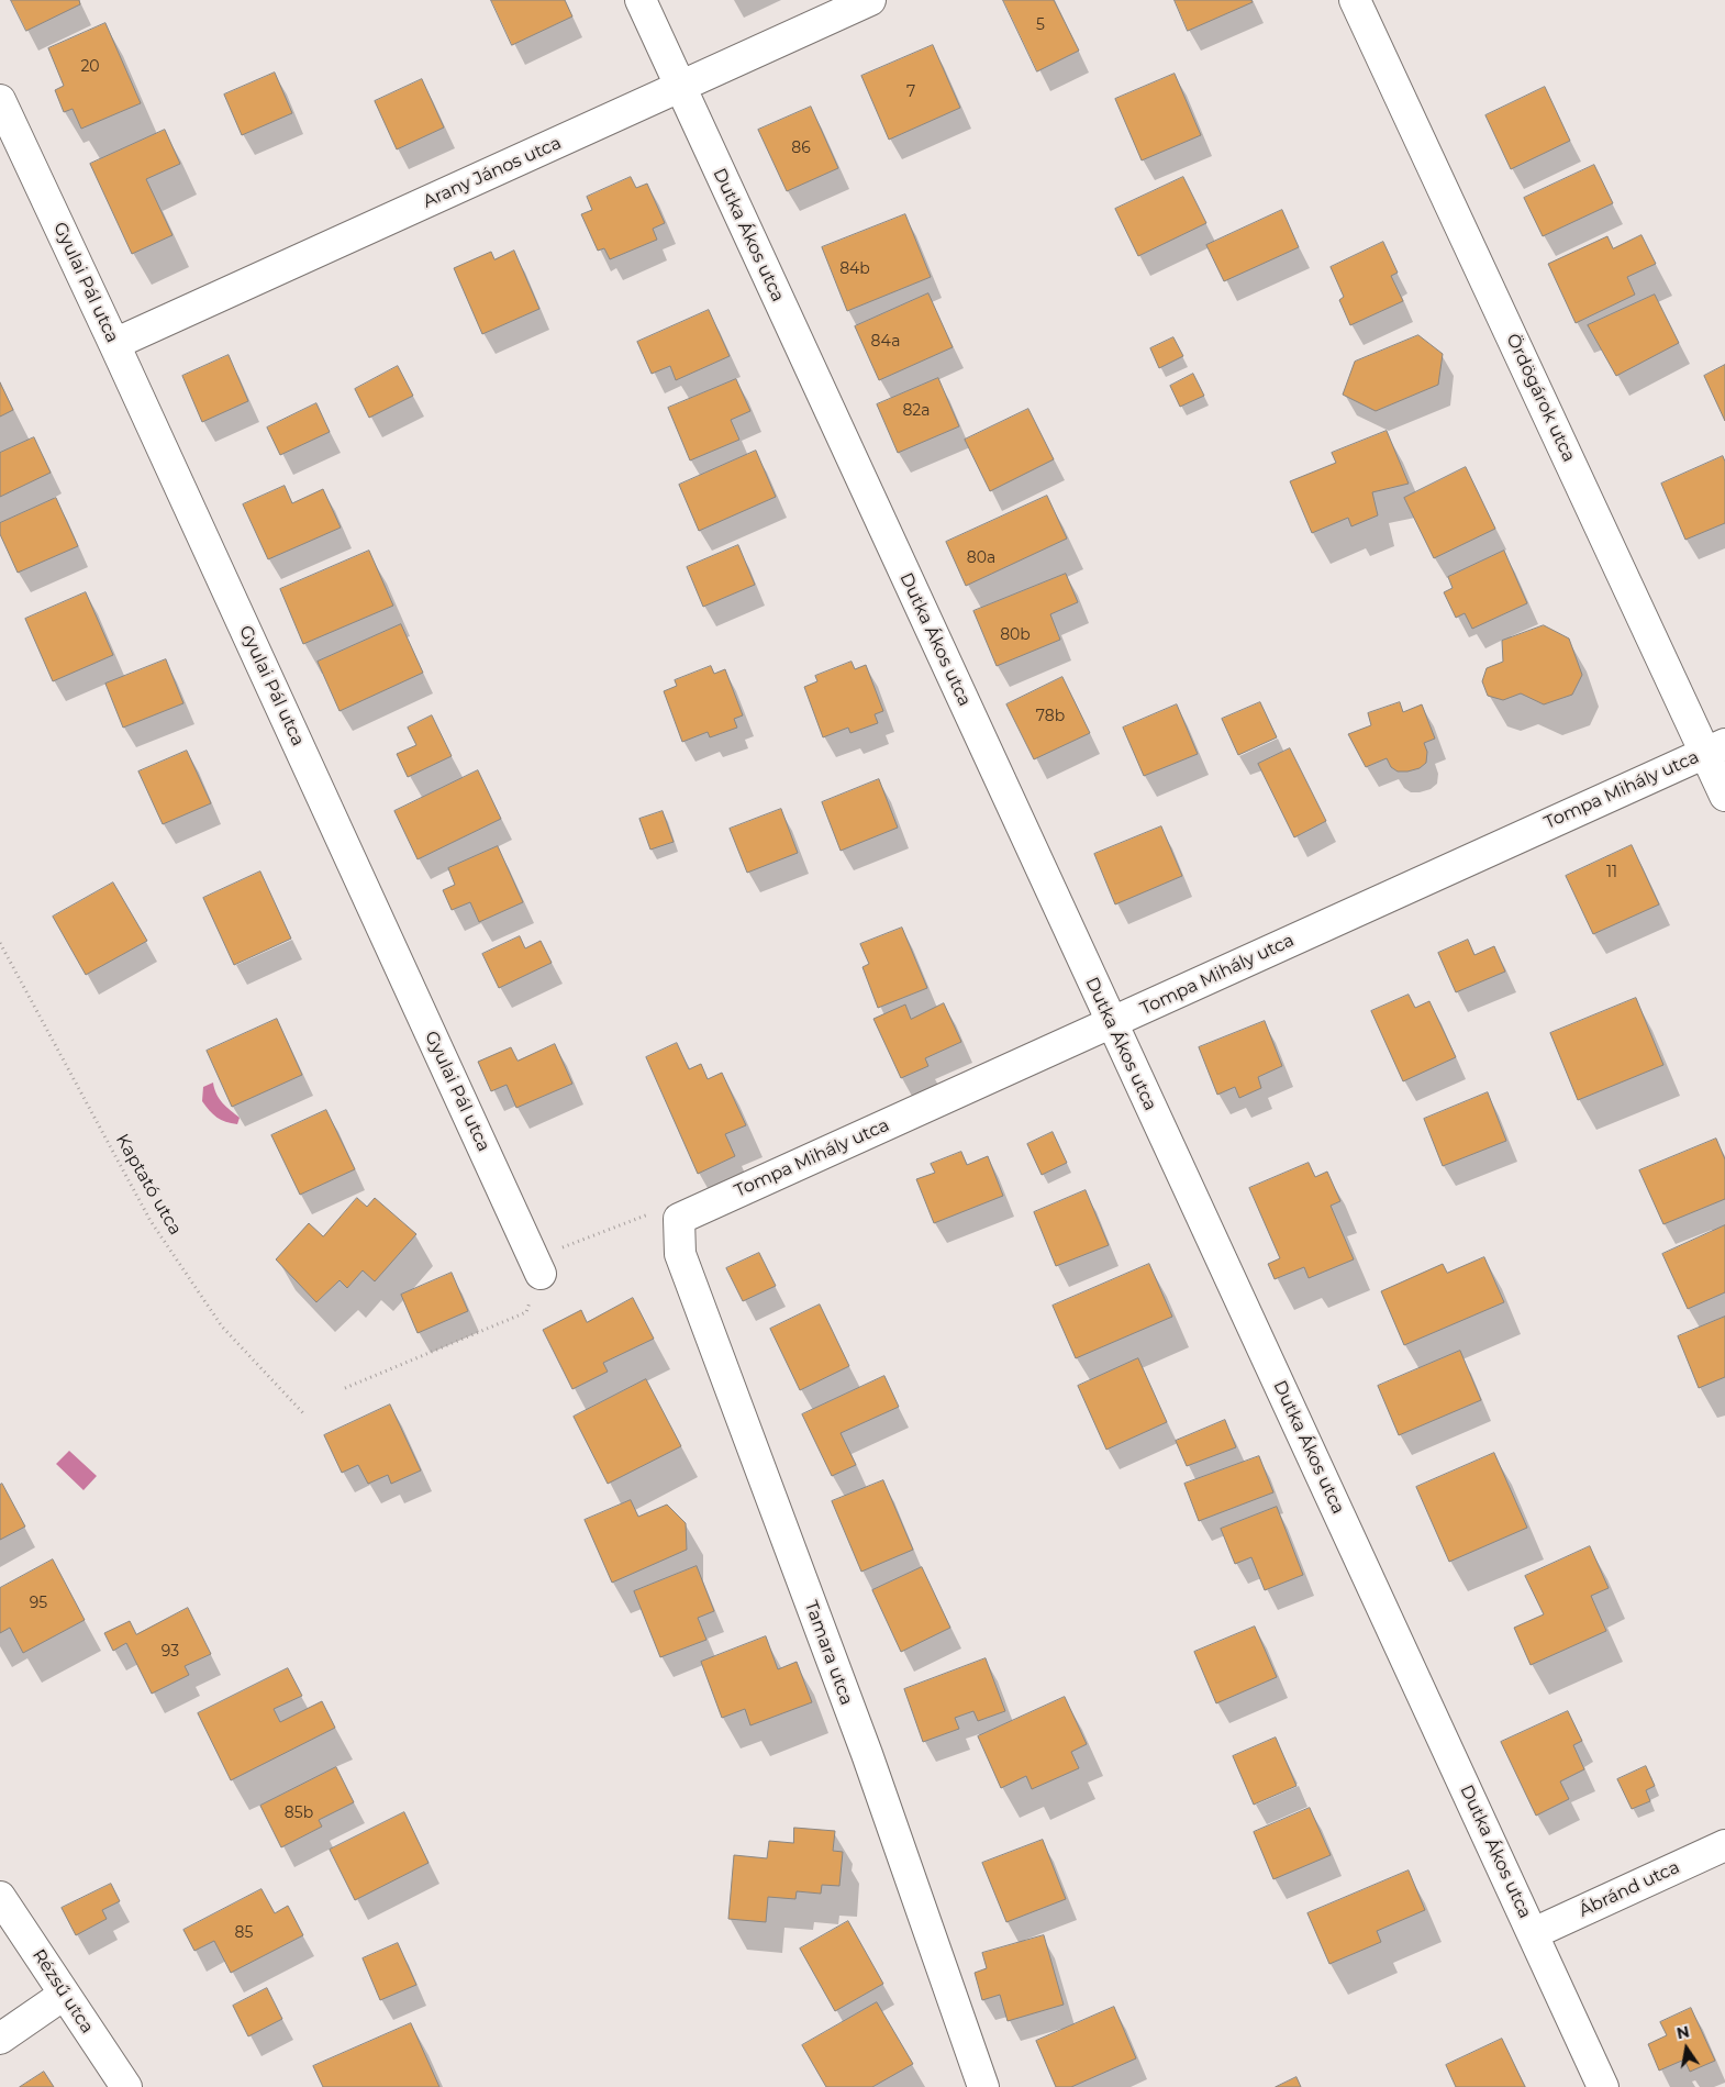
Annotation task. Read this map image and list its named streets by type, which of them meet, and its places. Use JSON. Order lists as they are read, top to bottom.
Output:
{
  "streets": {
    "street": [
      "Arany János utca",
      "Dutka Ákos utca",
      "Gyulai Pál utca",
      "Ördögárok utca",
      "Tompa Mihály utca",
      "Tamara utca",
      "Ábránd utca",
      "Rézsű utca"
    ],
    "path": ["Kaptató utca"]
  },
  "crossings": [
    ["Arany János utca", "Dutka Ákos utca"],
    ["Arany János utca", "Gyulai Pál utca"],
    ["Dutka Ákos utca", "Tompa Mihály utca"],
    ["Dutka Ákos utca", "Ábránd utca"],
    ["Ördögárok utca", "Tompa Mihály utca"],
    ["Tompa Mihály utca", "Tamara utca"]
  ],
  "house_numbers": [
    "5",
    "20",
    "7",
    "86",
    "84b",
    "84a",
    "82a",
    "80a",
    "80b",
    "78b",
    "11",
    "95",
    "93",
    "85b",
    "85"
  ],
  "north": "top"
}
